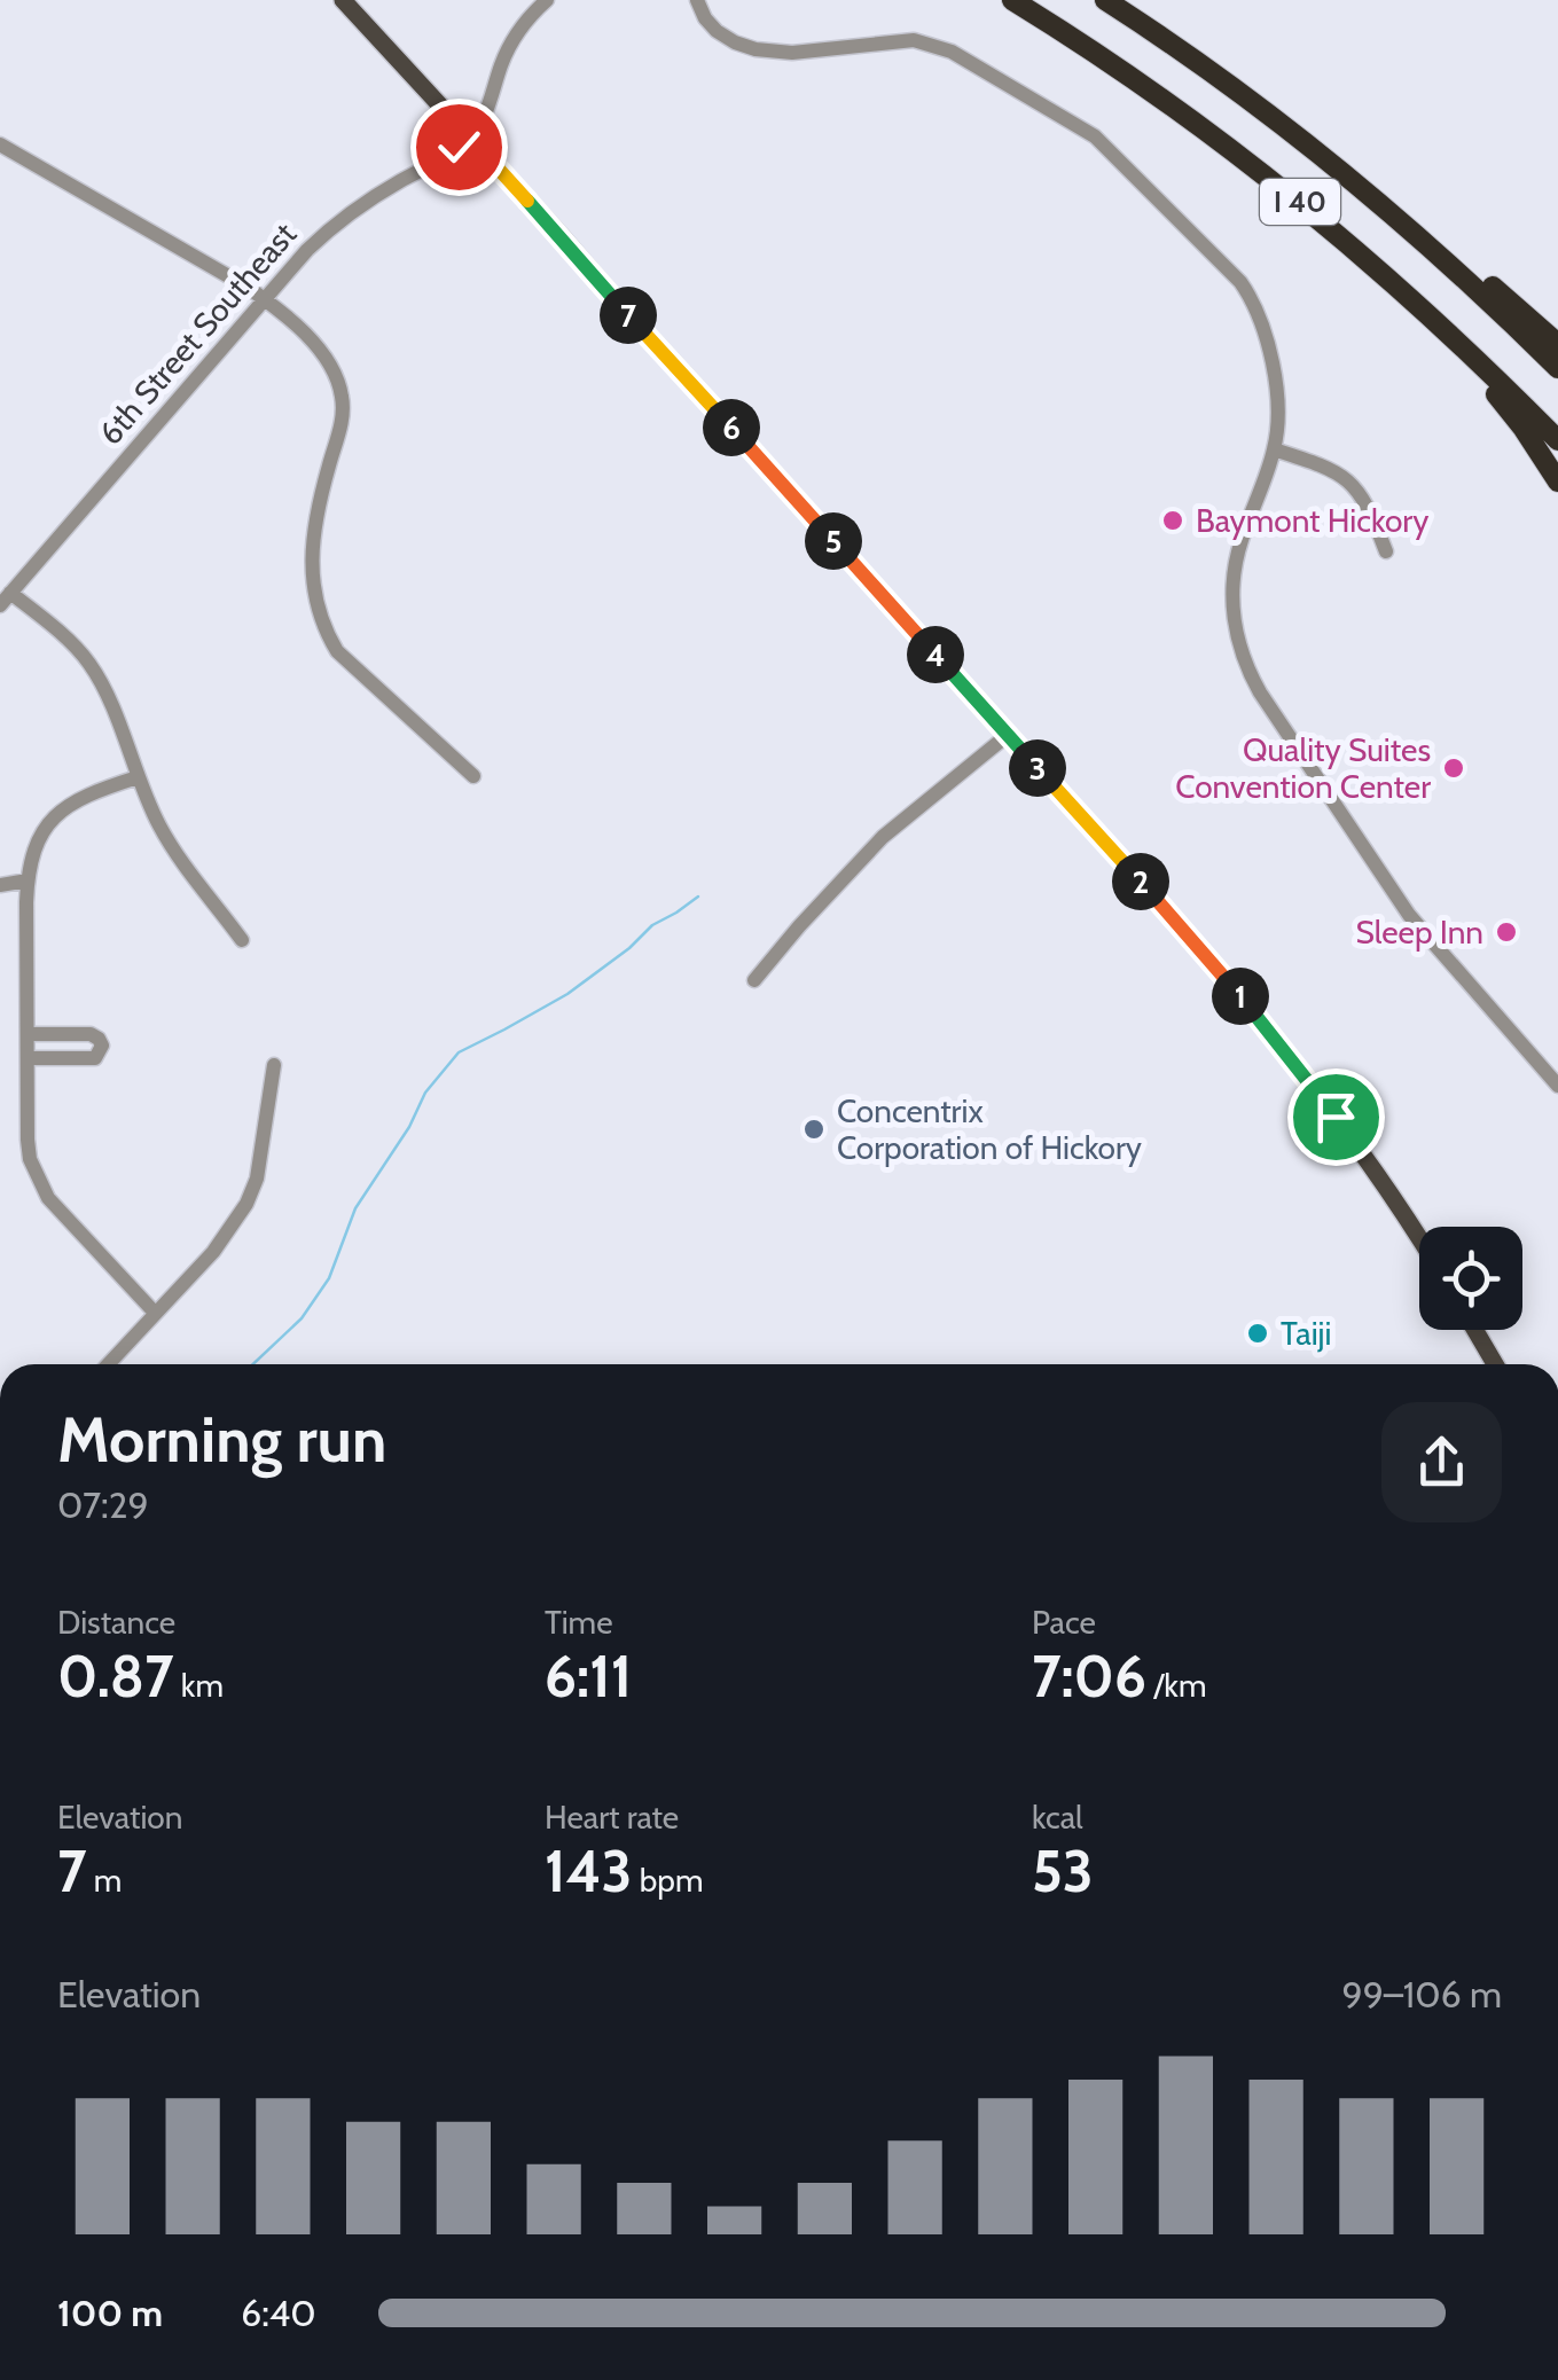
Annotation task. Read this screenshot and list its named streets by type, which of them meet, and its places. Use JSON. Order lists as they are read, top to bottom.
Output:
{
  "streets": {
    "highway": ["I 40"],
    "street": ["6th Street Southeast"]
  },
  "places": [
    "Baymont Hickory",
    "Quality Suites Convention Center",
    "Sleep Inn",
    "Concentrix Corporation of Hickory",
    "Taiji"
  ],
  "page": {
    "pins": [
      "7",
      "6",
      "5",
      "4",
      "3",
      "2",
      "1"
    ],
    "heading": ["Morning run", "07:29"],
    "stats": [
      ["Distance", "0.87 km"],
      ["Time", "6:11"],
      ["Pace", "7:06 /km"],
      ["Elevation", "7 m"],
      ["Heart rate", "143 bpm"],
      ["kcal", "53"]
    ],
    "chart": ["Elevation", "99–106 m"],
    "list": [
      {
        "name": "100 m",
        "note": "6:40"
      }
    ]
  }
}
